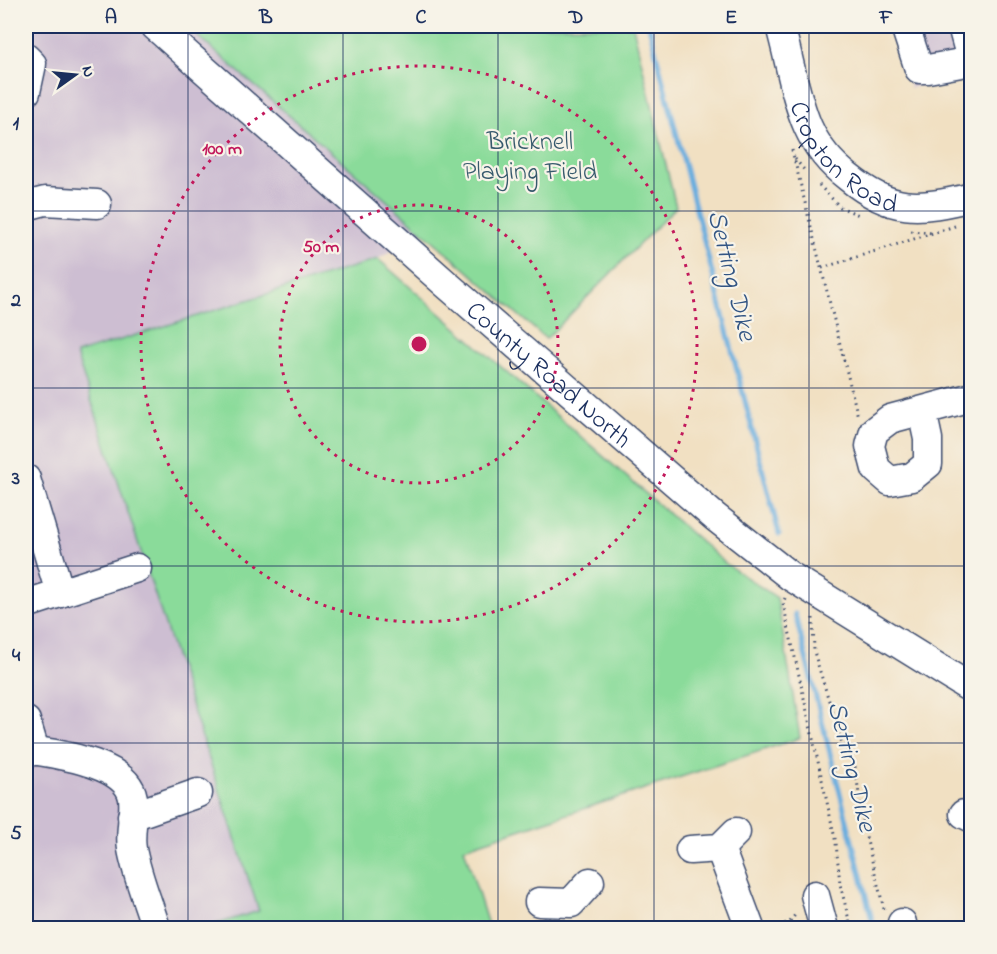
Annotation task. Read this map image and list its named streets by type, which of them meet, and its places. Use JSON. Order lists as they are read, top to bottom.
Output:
{
  "streets": {
    "street": ["Cropton Road", "County Road North"]
  },
  "water": ["Setting Dike"],
  "parks": ["Bricknell Playing Field"],
  "north": "right",
  "grid": {
    "columns": [
      "A",
      "B",
      "C",
      "D",
      "E",
      "F"
    ],
    "rows": [
      "1",
      "2",
      "3",
      "4",
      "5"
    ]
  },
  "rings": ["100 m", "50 m"]
}
